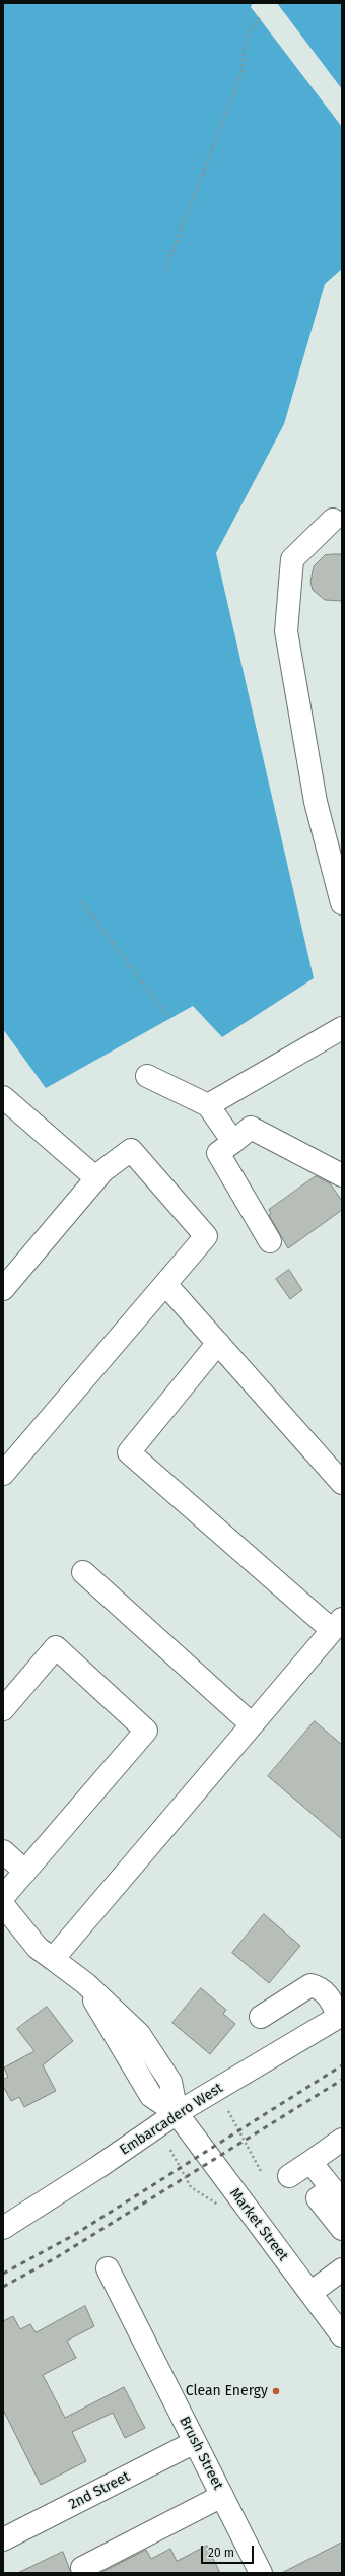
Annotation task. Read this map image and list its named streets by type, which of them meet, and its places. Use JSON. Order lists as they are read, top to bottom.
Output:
{
  "streets": {
    "street": [
      "Embarcadero West",
      "Market Street",
      "Brush Street",
      "2nd Street"
    ]
  },
  "crossings": [
    ["Embarcadero West", "Market Street"],
    ["Brush Street", "2nd Street"]
  ],
  "places": ["Clean Energy"],
  "scale_bar": "20 m"
}
